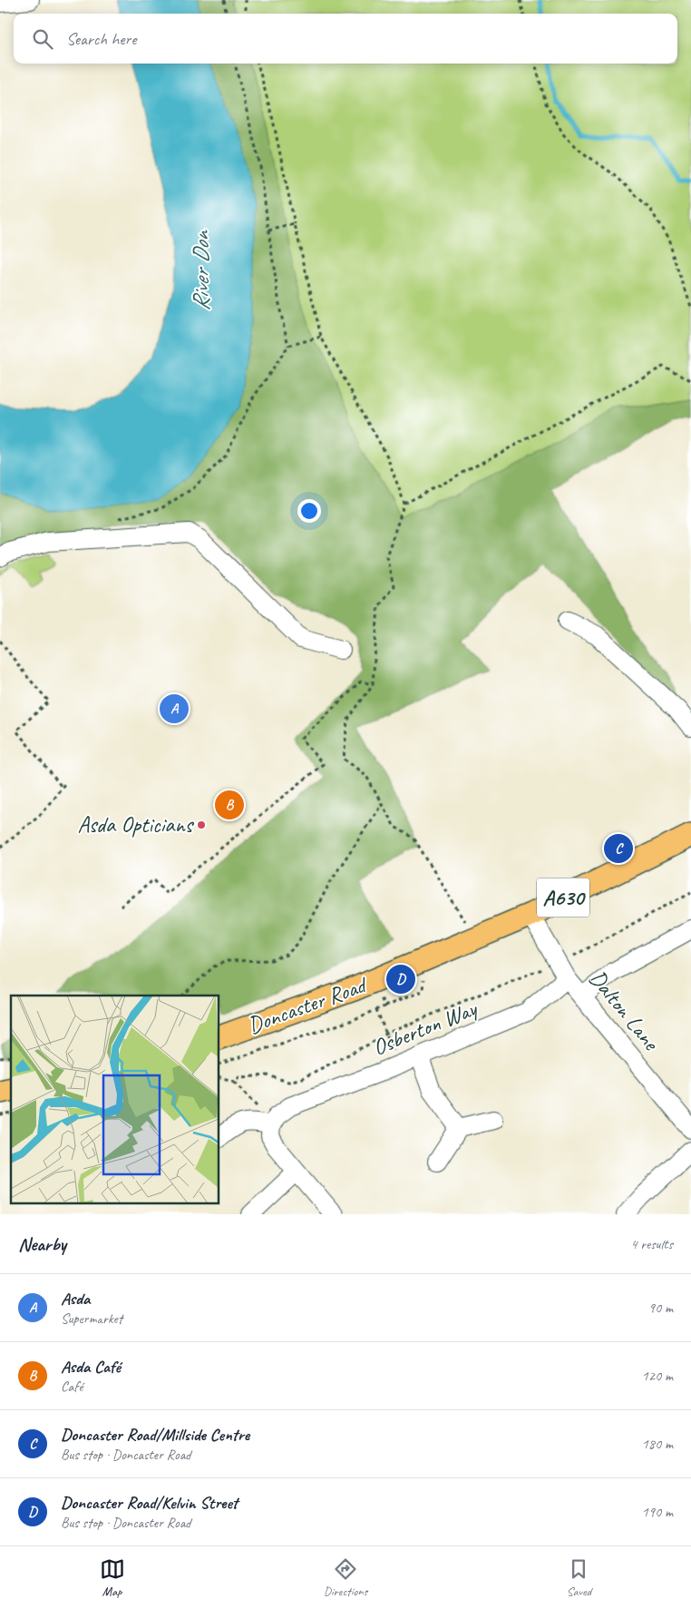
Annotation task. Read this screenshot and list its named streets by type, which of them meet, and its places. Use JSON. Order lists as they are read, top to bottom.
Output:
{
  "streets": {
    "main road": ["A630", "Doncaster Road"],
    "street": ["Dalton Lane", "Osberton Way"]
  },
  "crossings": [
    ["Doncaster Road", "Dalton Lane"],
    ["Dalton Lane", "Osberton Way"]
  ],
  "water": ["River Don"],
  "places": ["Asda Opticians"],
  "page": {
    "search": "Search here",
    "pins": [
      "A",
      "B",
      "C",
      "D"
    ],
    "heading": ["Nearby", "4 results"],
    "list": [
      {
        "mark": "A",
        "name": "Asda",
        "note": "Supermarket",
        "value": "90 m"
      },
      {
        "mark": "B",
        "name": "Asda Café",
        "note": "Café",
        "value": "120 m"
      },
      {
        "mark": "C",
        "name": "Doncaster Road/Millside Centre",
        "note": "Bus stop · Doncaster Road",
        "value": "180 m"
      },
      {
        "mark": "D",
        "name": "Doncaster Road/Kelvin Street",
        "note": "Bus stop · Doncaster Road",
        "value": "190 m"
      }
    ],
    "nav": ["Map", "Directions", "Saved"]
  }
}
